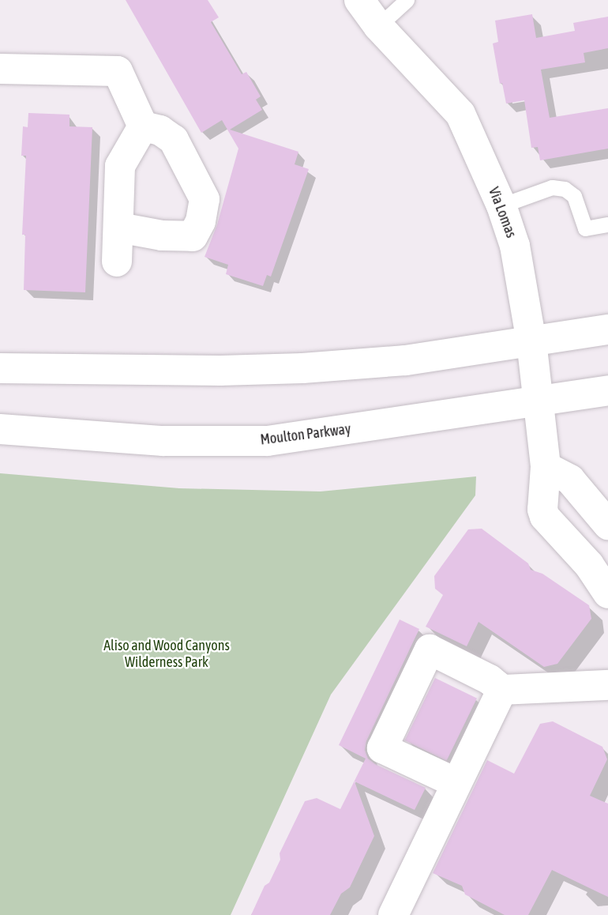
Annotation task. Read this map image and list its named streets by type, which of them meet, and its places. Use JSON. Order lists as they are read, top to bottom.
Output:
{
  "streets": {
    "street": ["Via Lomas", "Moulton Parkway"]
  },
  "crossings": [
    ["Via Lomas", "Moulton Parkway"]
  ],
  "parks": ["Aliso and Wood Canyons Wilderness Park"]
}
